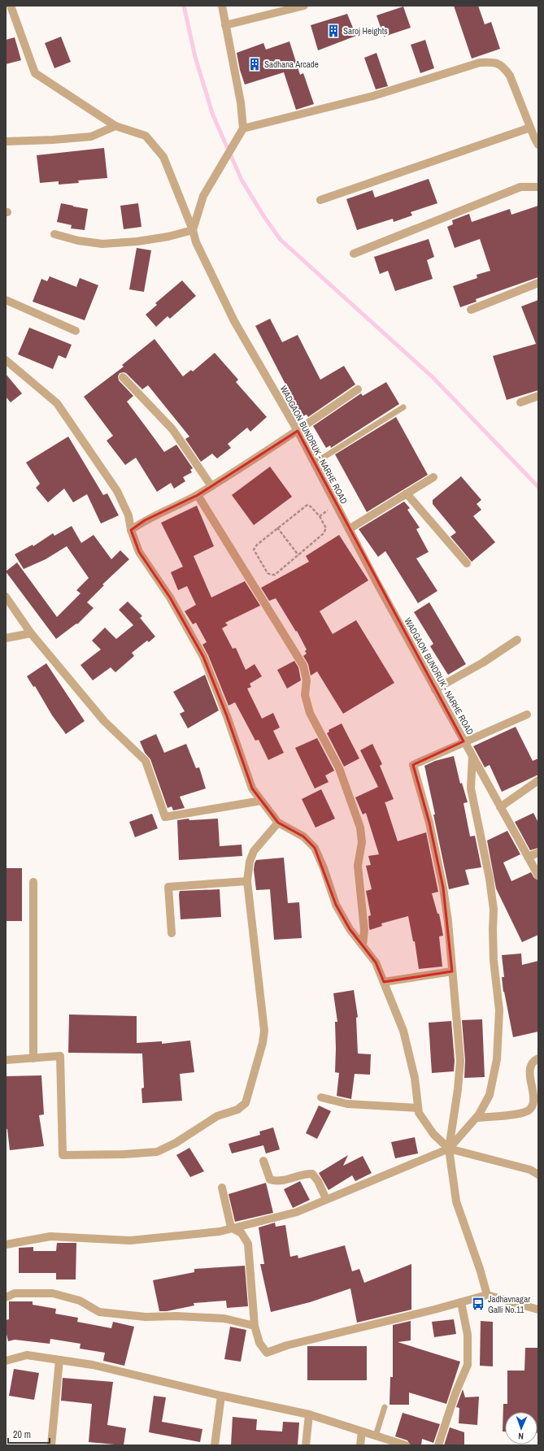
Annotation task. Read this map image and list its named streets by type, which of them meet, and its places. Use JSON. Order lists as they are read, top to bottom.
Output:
{
  "streets": {
    "street": ["WADGAON BUNDRUK - NARHE ROAD"]
  },
  "places": {
    "building": ["Saroj Heights", "Sadhana Arcade"],
    "bus stop": ["Jadhavnagar Galli No.11"]
  },
  "scale_bar": "20 m",
  "north": "bottom"
}
